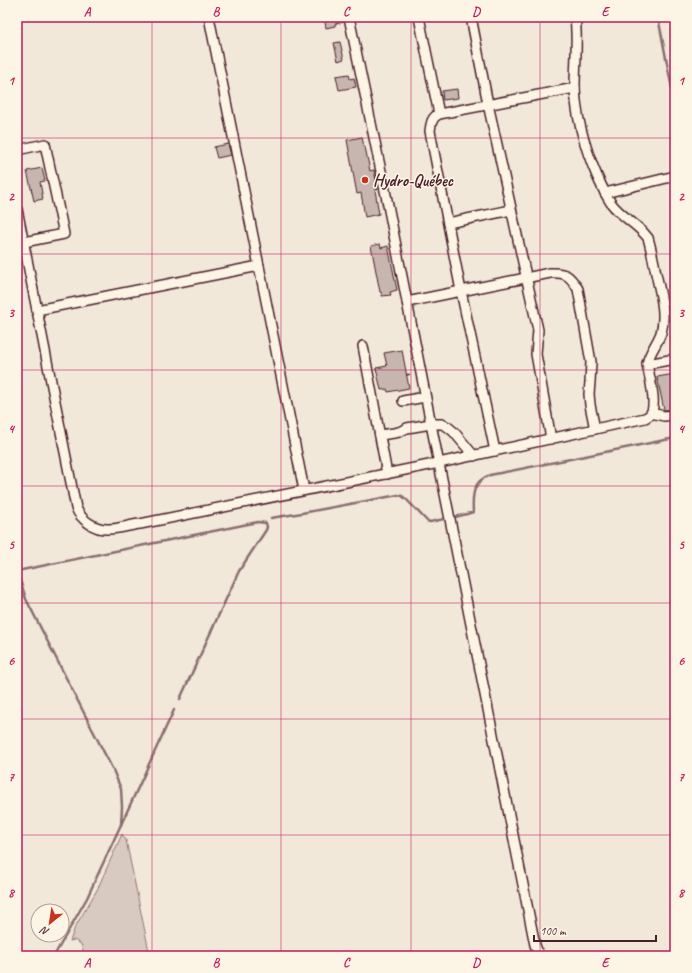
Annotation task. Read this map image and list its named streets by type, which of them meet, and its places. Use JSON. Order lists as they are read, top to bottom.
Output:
{
  "places": ["Hydro-Québec"],
  "scale_bar": "100 m",
  "north": "bottom left",
  "grid": {
    "columns": [
      "A",
      "B",
      "C",
      "D",
      "E"
    ],
    "rows": [
      "1",
      "2",
      "3",
      "4",
      "5",
      "6",
      "7",
      "8"
    ]
  }
}
